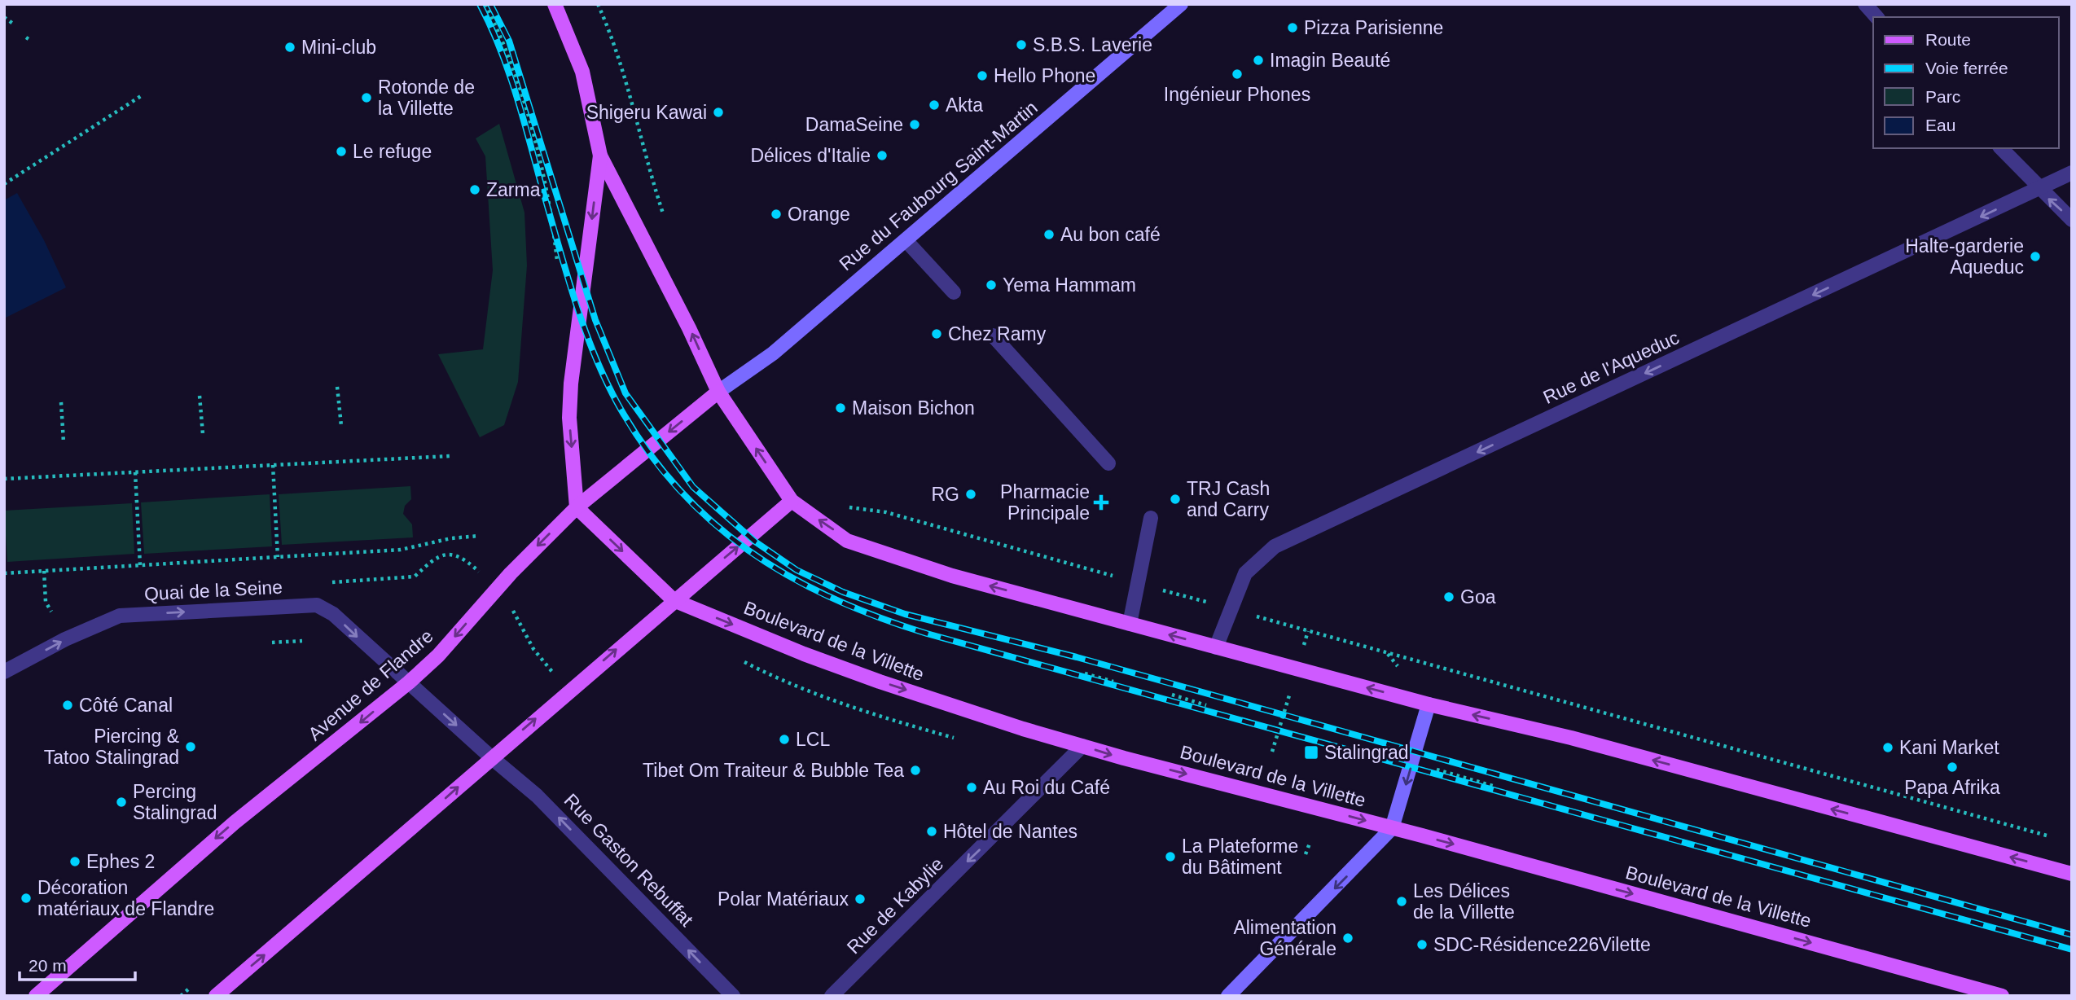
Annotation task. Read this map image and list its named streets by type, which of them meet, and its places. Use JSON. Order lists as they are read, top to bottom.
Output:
{
  "streets": {
    "main road": ["Rue du Faubourg Saint-Martin", "Boulevard de la Villette", "Avenue de Flandre"],
    "street": [
      "Rue de l'Aqueduc",
      "Quai de la Seine",
      "Rue Gaston Rebuffat",
      "Rue de Kabylie"
    ]
  },
  "crossings": [
    ["Rue du Faubourg Saint-Martin", "Avenue de Flandre"],
    ["Quai de la Seine", "Avenue de Flandre"],
    ["Quai de la Seine", "Rue Gaston Rebuffat"],
    ["Boulevard de la Villette", "Avenue de Flandre"],
    ["Boulevard de la Villette", "Rue de Kabylie"]
  ],
  "one_way": [
    "Rue de l'Aqueduc",
    "Quai de la Seine",
    "Boulevard de la Villette",
    "Rue Gaston Rebuffat",
    "Rue de Kabylie"
  ],
  "places": {
    "other": [
      "Pizza Parisienne",
      "S.B.S. Laverie",
      "Mini-club",
      "Imagin Beauté",
      "Ingénieur Phones",
      "Hello Phone",
      "Rotonde de la Villette",
      "Akta",
      "Shigeru Kawai",
      "DamaSeine",
      "Le refuge",
      "Délices d'Italie",
      "Zarma",
      "Orange",
      "Au bon café",
      "Halte-garderie Aqueduc",
      "Yema Hammam",
      "Chez Ramy",
      "Maison Bichon",
      "RG",
      "TRJ Cash and Carry",
      "Goa",
      "Côté Canal",
      "LCL",
      "Piercing & Tatoo Stalingrad",
      "Kani Market",
      "Papa Afrika",
      "Tibet Om Traiteur & Bubble Tea",
      "Au Roi du Café",
      "Percing Stalingrad",
      "Hôtel de Nantes",
      "La Plateforme du Bâtiment",
      "Ephes 2",
      "Décoration matériaux de Flandre",
      "Polar Matériaux",
      "Les Délices de la Villette",
      "Alimentation Générale",
      "SDC-Résidence226Vilette"
    ],
    "health": ["Pharmacie Principale"],
    "transit": ["Stalingrad"]
  },
  "legend": [
    "Route",
    "Voie ferrée",
    "Parc",
    "Eau"
  ],
  "scale_bar": "20 m"
}
